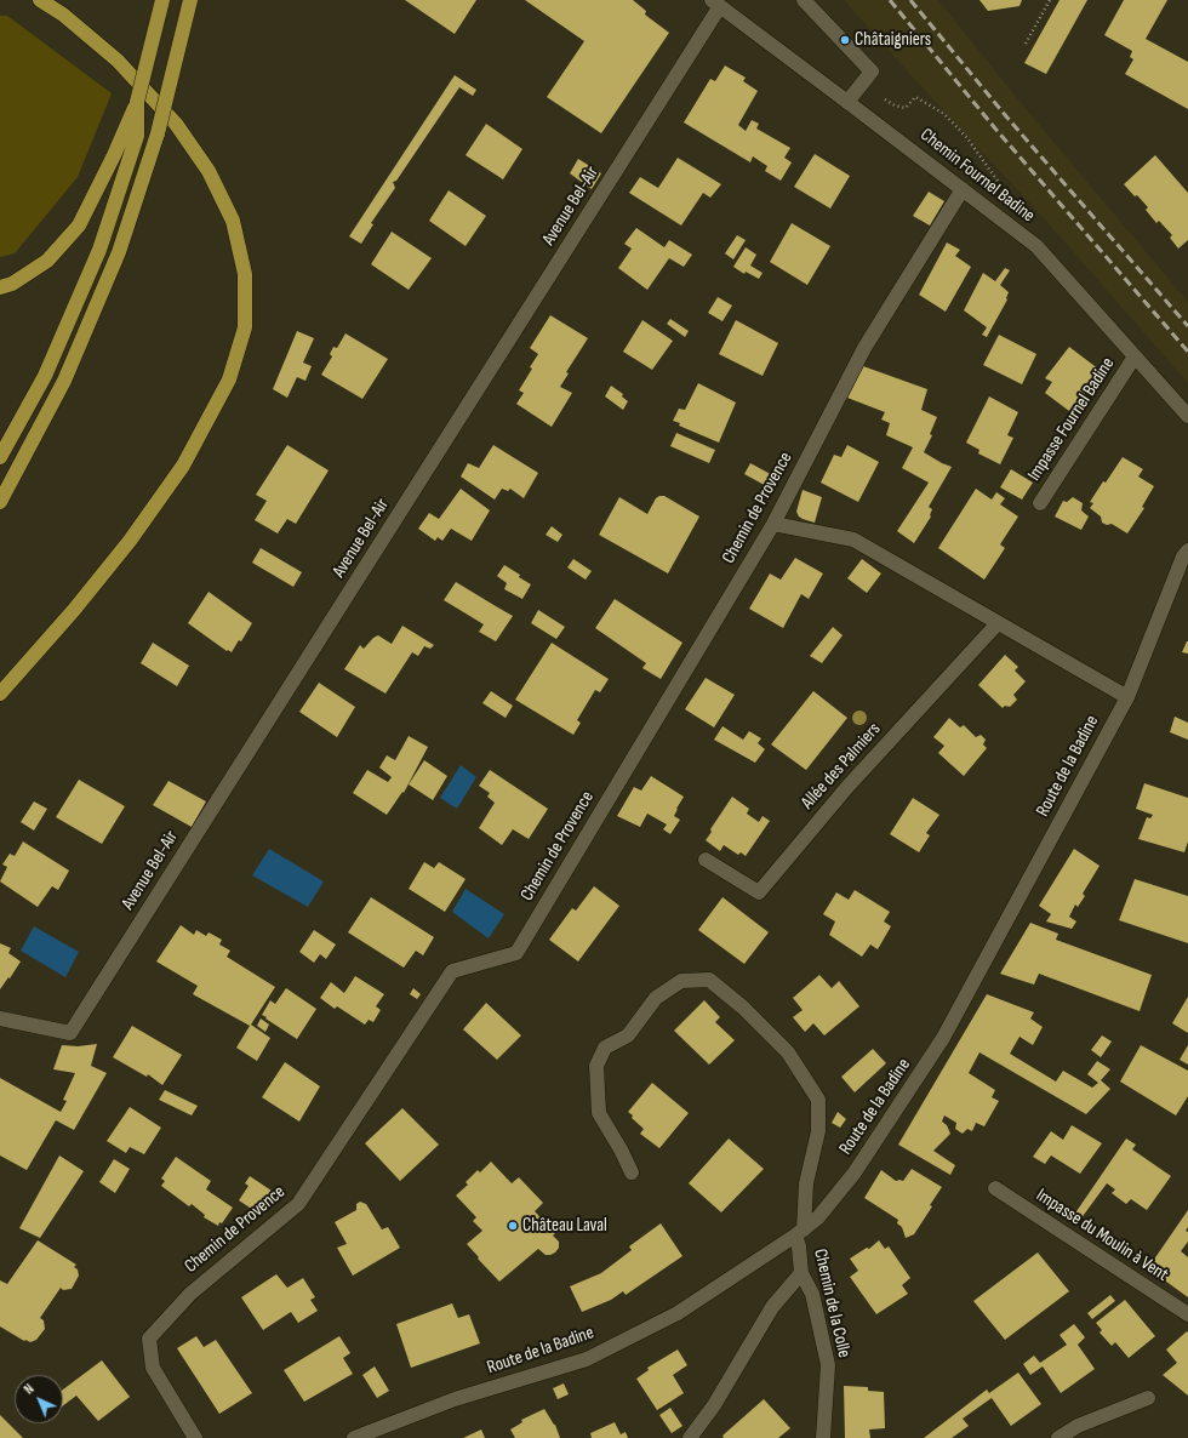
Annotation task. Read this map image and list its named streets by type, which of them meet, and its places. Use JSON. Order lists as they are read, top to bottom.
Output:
{
  "streets": {
    "street": [
      "Chemin Fournel Badine",
      "Avenue Bel-Air",
      "Impasse Fournel Badine",
      "Chemin de Provence",
      "Allée des Palmiers",
      "Route de la Badine",
      "Impasse du Moulin à Vent",
      "Chemin de la Colle"
    ]
  },
  "crossings": [
    ["Chemin Fournel Badine", "Avenue Bel-Air"],
    ["Chemin Fournel Badine", "Impasse Fournel Badine"],
    ["Chemin Fournel Badine", "Chemin de Provence"],
    ["Route de la Badine", "Chemin de la Colle"]
  ],
  "places": ["Châtaigniers", "Château Laval"],
  "north": "top left"
}
